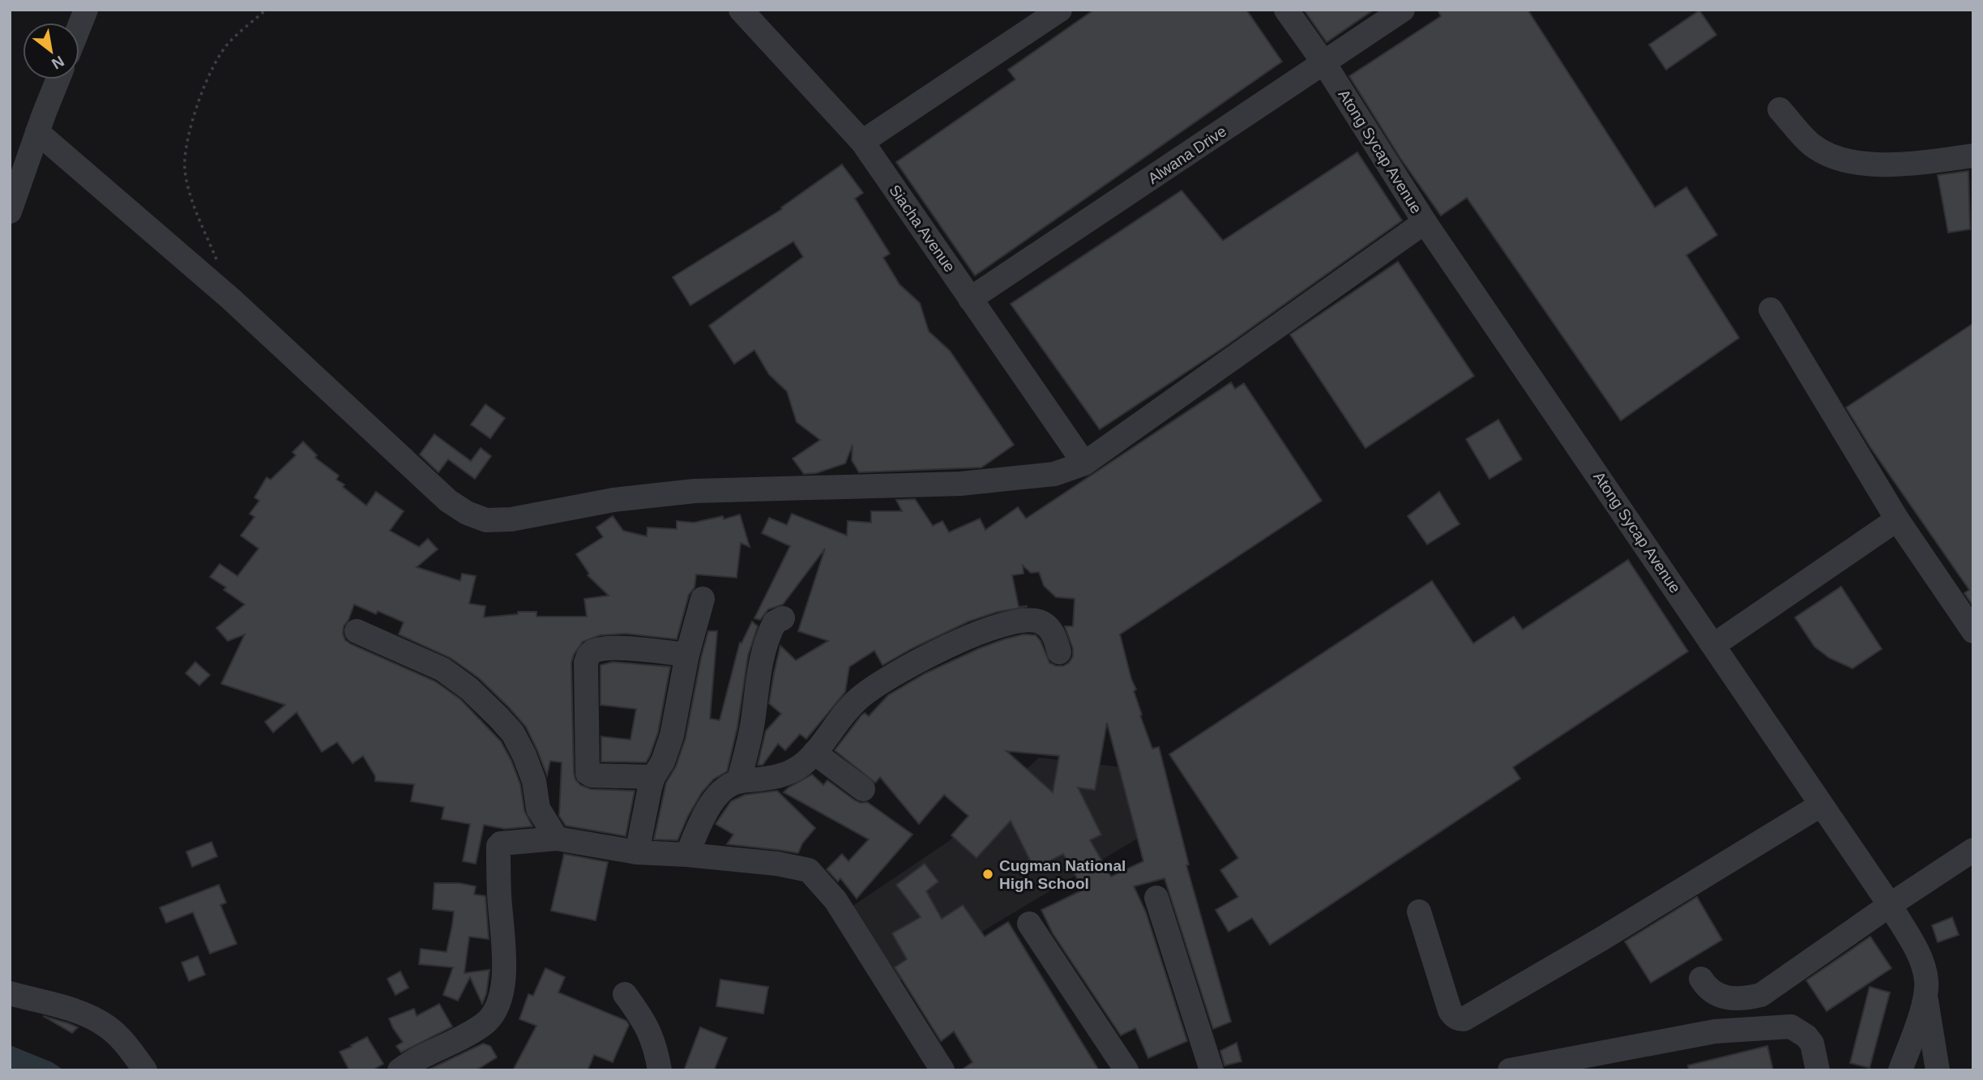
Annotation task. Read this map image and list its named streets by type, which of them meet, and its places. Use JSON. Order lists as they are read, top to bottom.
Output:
{
  "streets": {
    "street": ["Atong Sycap Avenue", "Alwana Drive", "Siacha Avenue"]
  },
  "crossings": [
    ["Atong Sycap Avenue", "Alwana Drive"],
    ["Alwana Drive", "Siacha Avenue"]
  ],
  "places": ["Cugman National High School"],
  "north": "bottom right"
}
